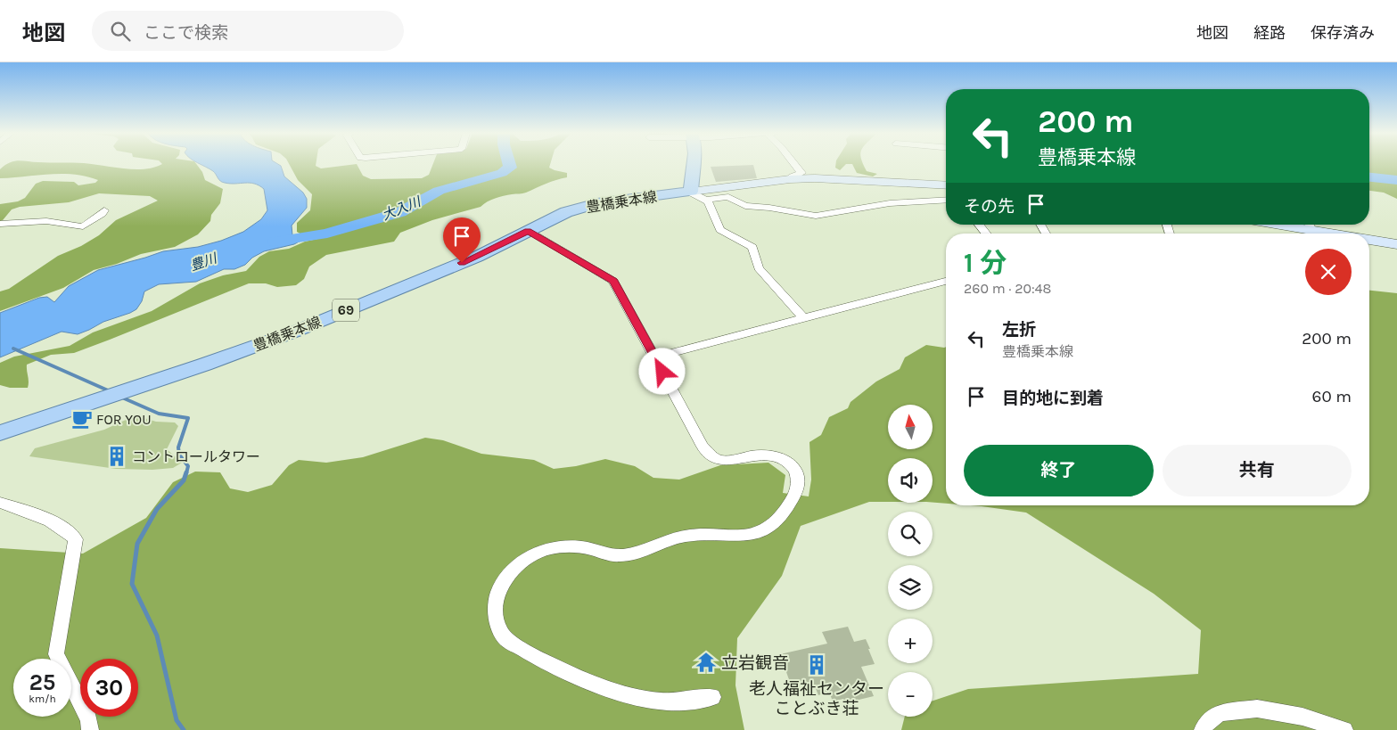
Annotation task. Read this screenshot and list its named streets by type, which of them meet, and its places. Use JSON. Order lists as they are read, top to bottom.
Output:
{
  "streets": {
    "main road": ["豊橋乗本線", "69"]
  },
  "water": ["大入川", "豊川"],
  "places": {
    "cafe": ["FOR YOU"],
    "building": ["コントロールタワー", "老人福祉センター ことぶき荘"],
    "temple": ["立岩観音"]
  },
  "north": "top",
  "page": {
    "header": "地図",
    "search": "ここで検索",
    "nav": ["地図", "経路", "保存済み"],
    "turn": ["200 m", "豊橋乗本線"],
    "then": "その先",
    "heading": ["1 分", "260 m · 20:48"],
    "list": [
      {
        "name": "左折",
        "note": "豊橋乗本線",
        "value": "200 m"
      },
      {
        "name": "目的地に到着",
        "value": "60 m"
      }
    ],
    "map_buttons": ["+", "−"],
    "buttons": ["終了", "共有"],
    "speed": "25 km/h",
    "limit": "30"
  }
}
